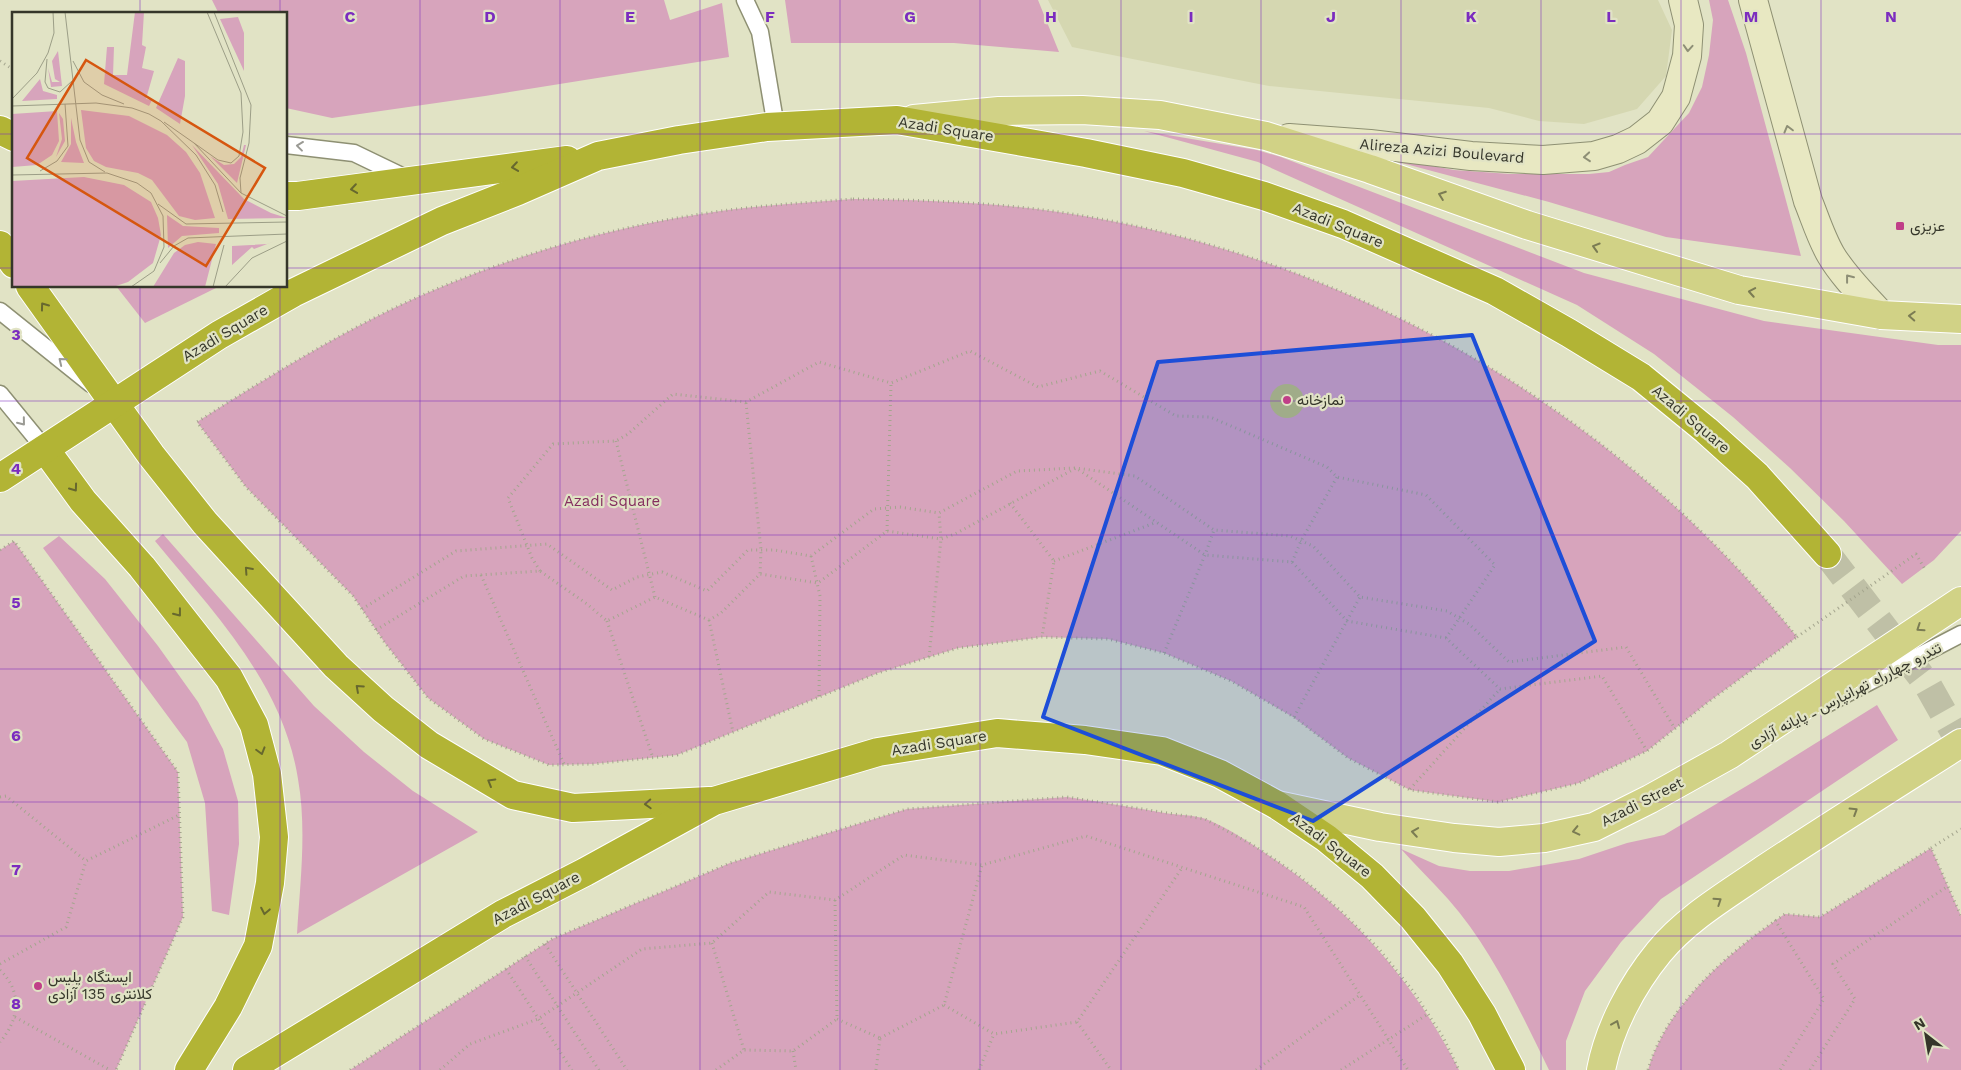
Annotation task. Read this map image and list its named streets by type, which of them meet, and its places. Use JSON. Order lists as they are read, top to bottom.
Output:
{
  "streets": {
    "highway": ["Azadi Square"],
    "main road": ["Alireza Azizi Boulevard", "Azadi Street"],
    "lane": ["تندرو چهارراه تهرانپارس ـ پایانه آزادی"]
  },
  "crossings": [
    ["Azadi Square", "Azadi Street"],
    ["تندرو چهارراه تهرانپارس ـ پایانه آزادی", "Azadi Street"]
  ],
  "one_way": ["Alireza Azizi Boulevard", "Azadi Street"],
  "parks": ["Azadi Square"],
  "places": {
    "transit": ["عزیزی"],
    "other": ["نمازخانه", "ایستگاه پلیس کلانتری 135 آزادی"]
  },
  "north": "top left",
  "grid": {
    "columns": [
      "C",
      "D",
      "E",
      "F",
      "G",
      "H",
      "I",
      "J",
      "K",
      "L",
      "M",
      "N"
    ],
    "rows": [
      "3",
      "4",
      "5",
      "6",
      "7",
      "8"
    ]
  }
}
